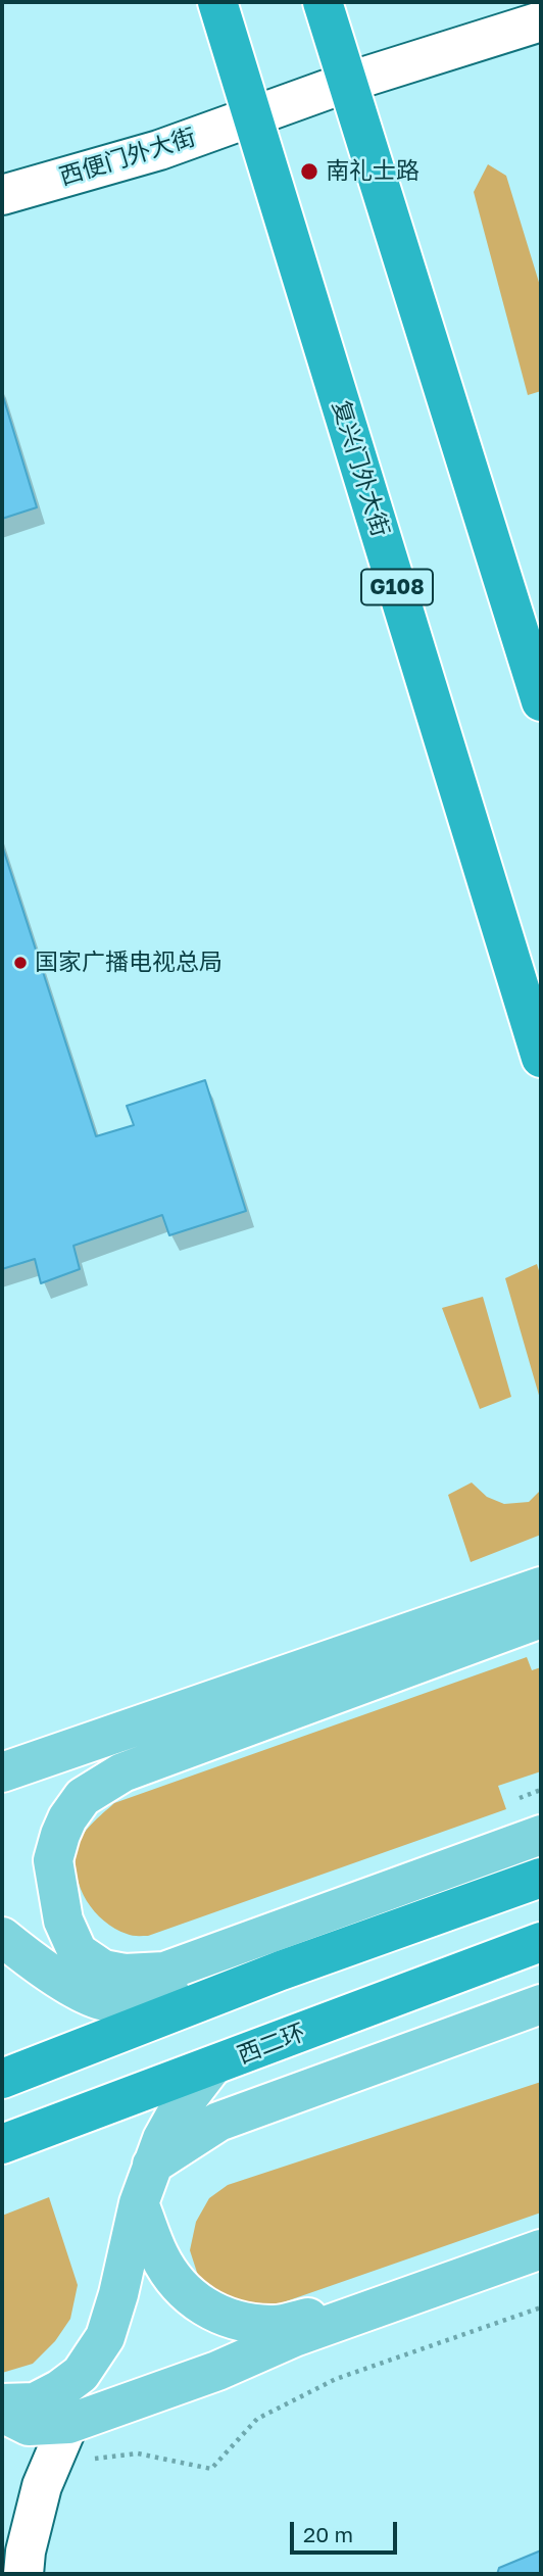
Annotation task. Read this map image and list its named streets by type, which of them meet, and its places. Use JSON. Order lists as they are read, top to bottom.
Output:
{
  "streets": {
    "highway": ["复兴门外大街", "G108", "西二环"],
    "street": ["西便门外大街"]
  },
  "crossings": [
    ["西便门外大街", "复兴门外大街"]
  ],
  "places": ["南礼士路", "国家广播电视总局"],
  "scale_bar": "20 m"
}
